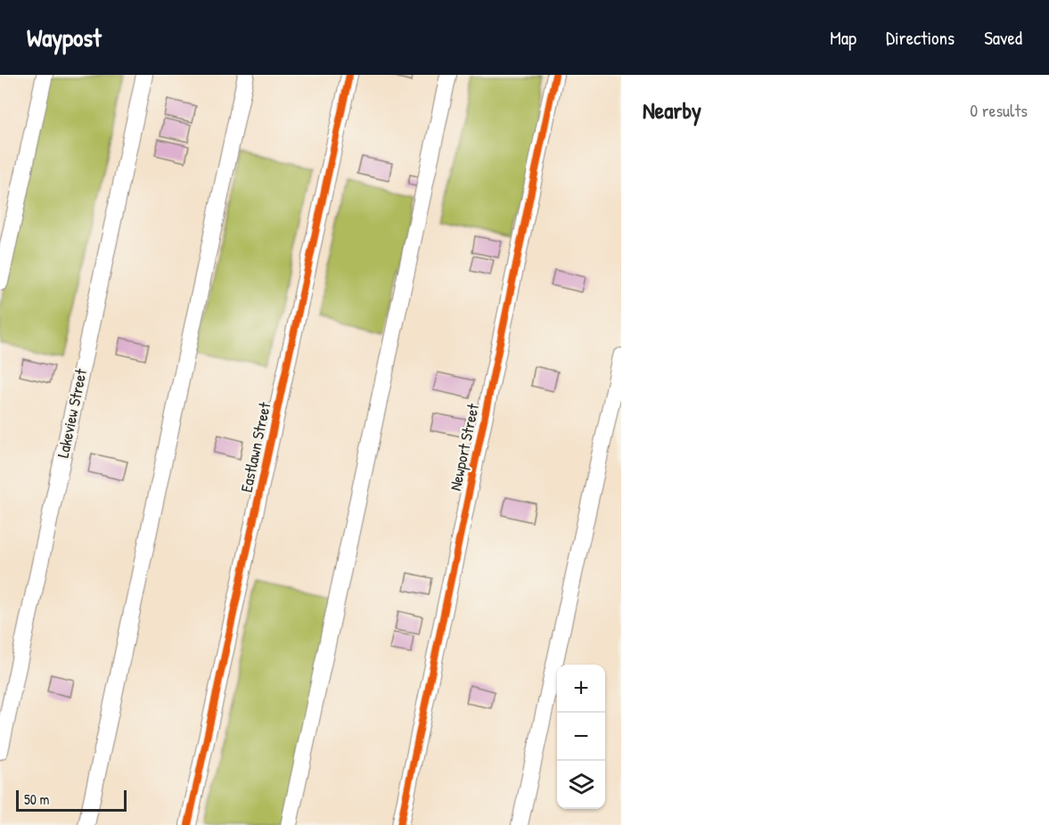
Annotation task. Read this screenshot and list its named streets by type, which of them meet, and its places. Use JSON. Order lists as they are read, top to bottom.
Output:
{
  "streets": {
    "street": ["Lakeview Street", "Eastlawn Street", "Newport Street"]
  },
  "scale_bar": "50 m",
  "page": {
    "header": "Waypost",
    "nav": ["Map", "Directions", "Saved"],
    "heading": ["Nearby", "0 results"],
    "map_buttons": ["+", "−"],
    "scale": "50 m"
  }
}
